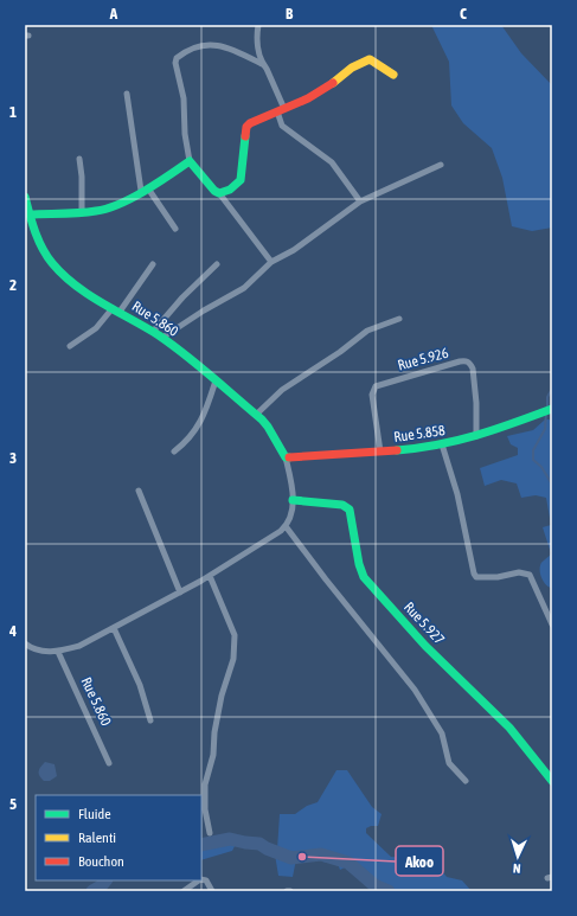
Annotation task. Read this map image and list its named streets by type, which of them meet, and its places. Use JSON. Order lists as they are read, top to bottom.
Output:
{
  "streets": {
    "street": [
      "Rue 5.860",
      "Rue 5.926",
      "Rue 5.858",
      "Rue 5.927"
    ]
  },
  "crossings": [
    ["Rue 5.860", "Rue 5.858"],
    ["Rue 5.926", "Rue 5.858"]
  ],
  "places": ["Akoo"],
  "legend": ["Fluide", "Ralenti", "Bouchon"],
  "north": "bottom",
  "grid": {
    "columns": ["A", "B", "C"],
    "rows": [
      "1",
      "2",
      "3",
      "4",
      "5"
    ]
  }
}
